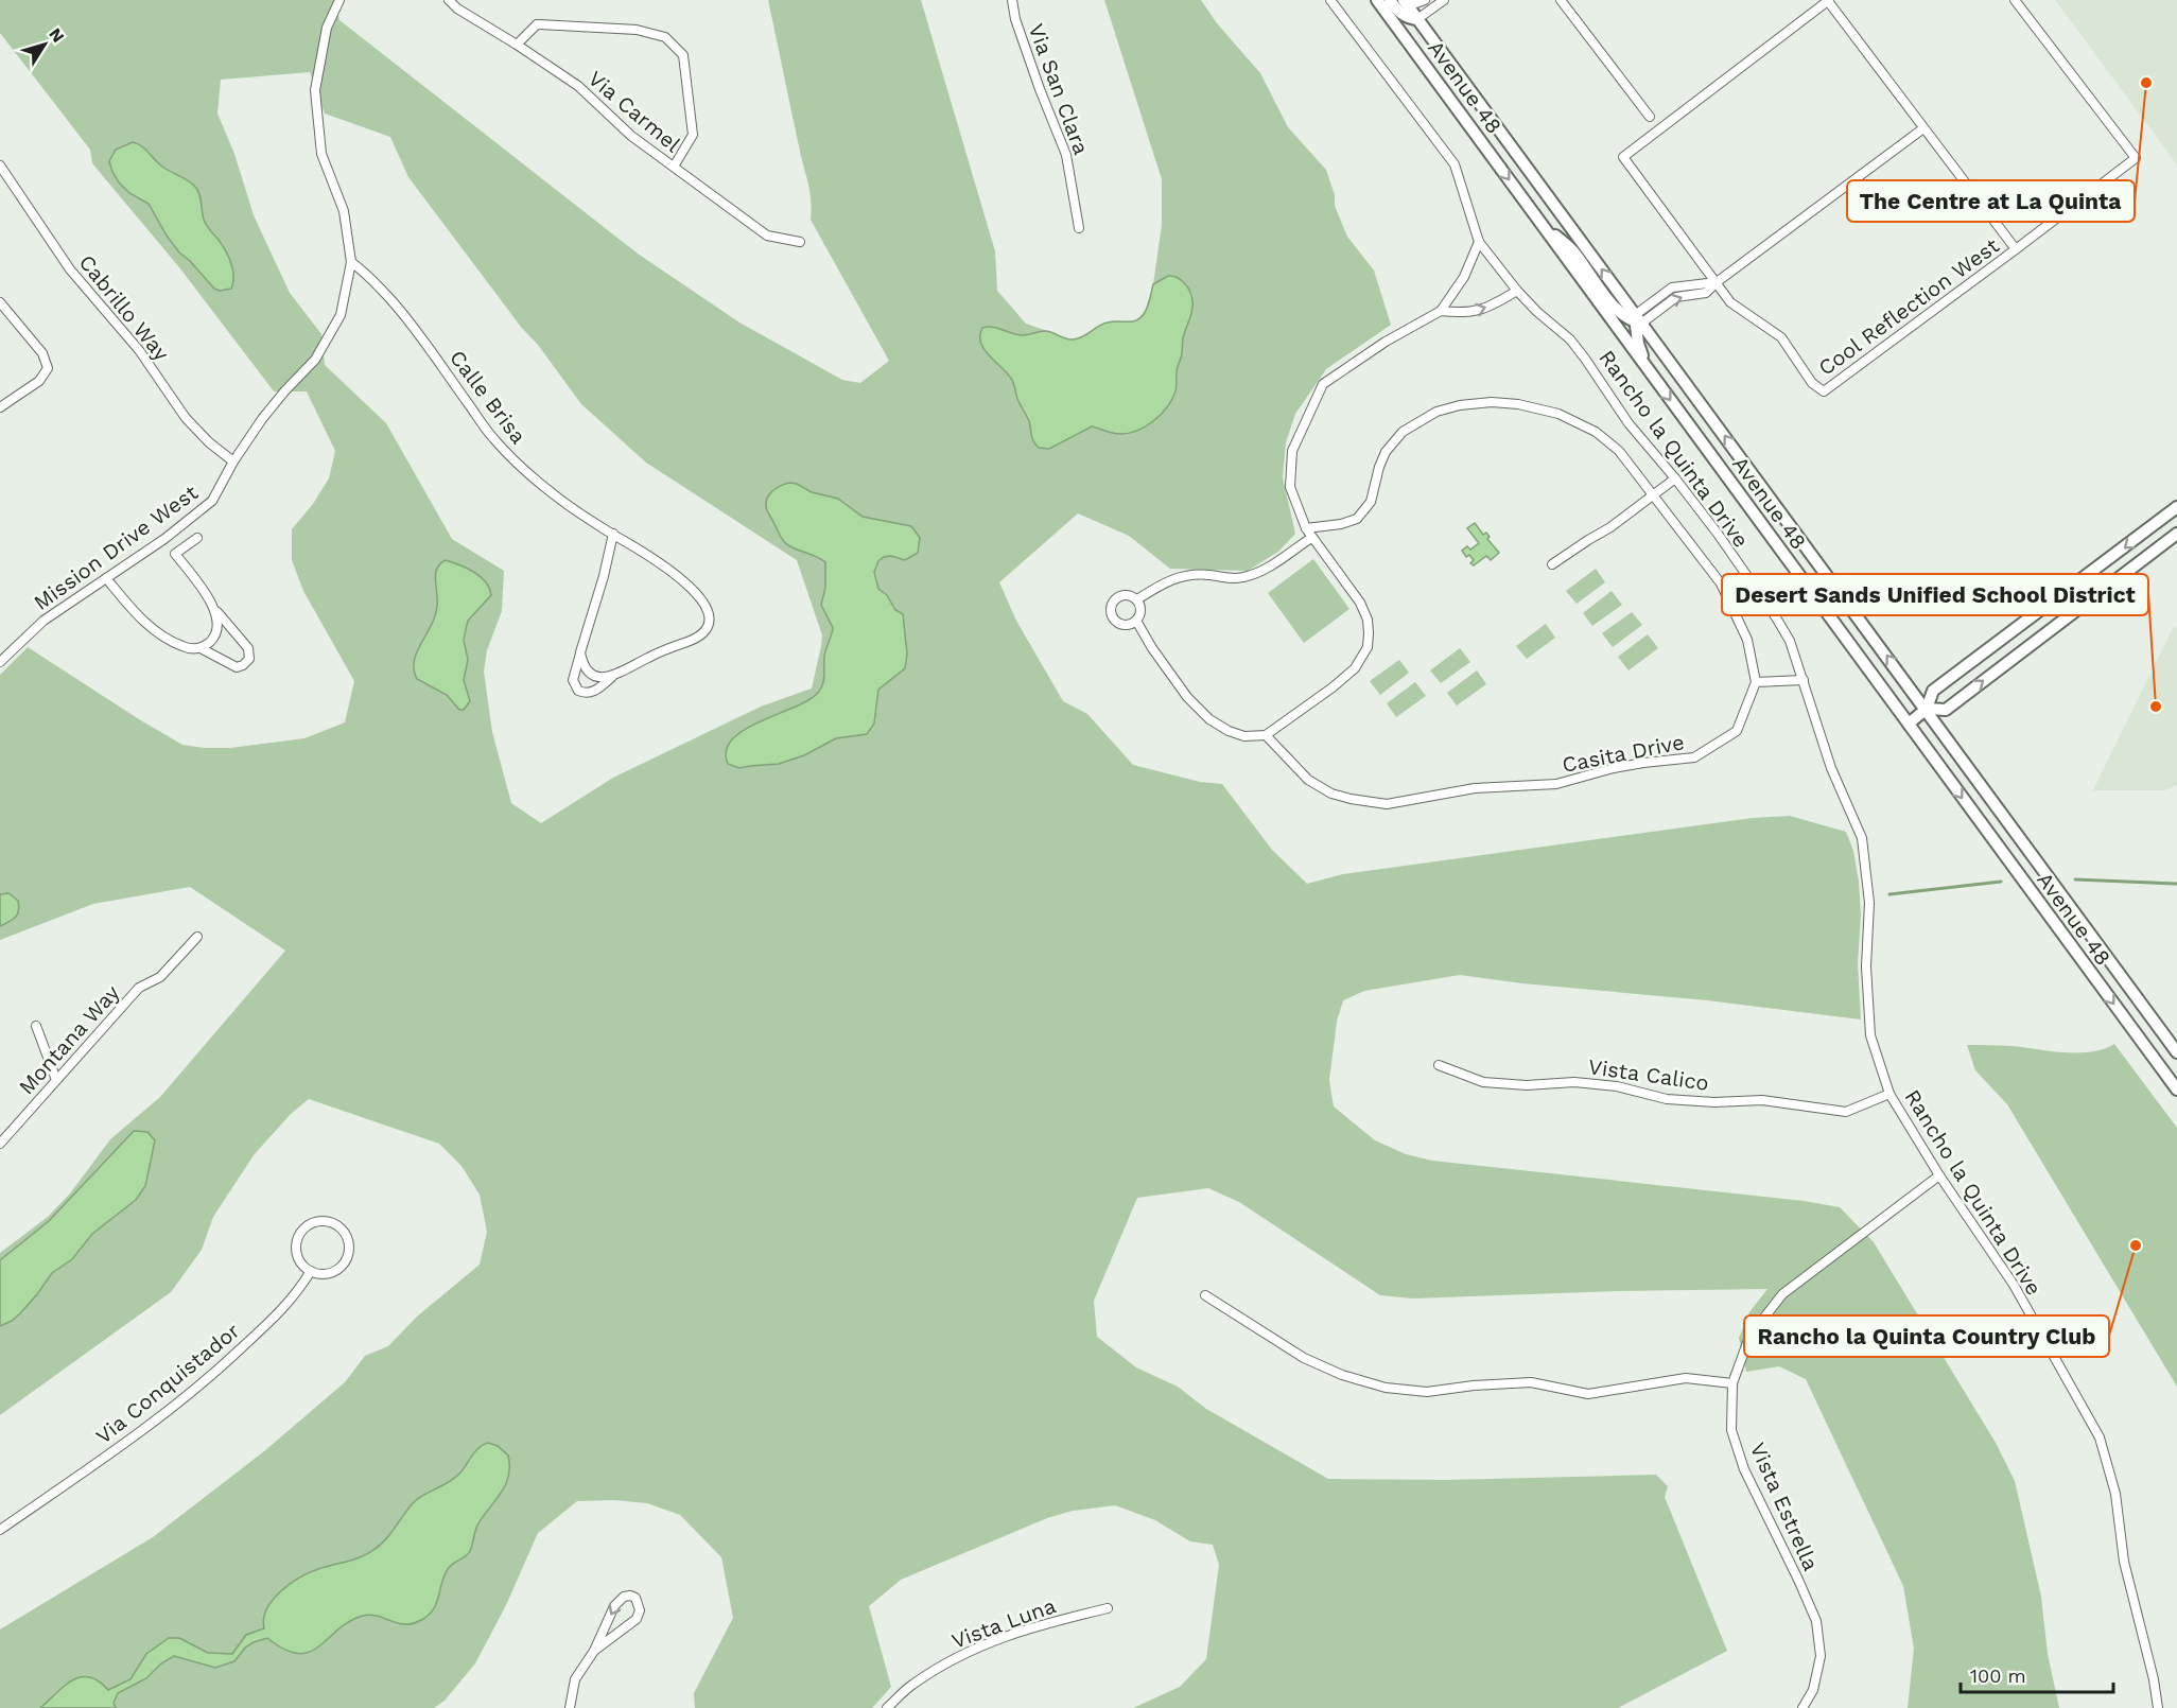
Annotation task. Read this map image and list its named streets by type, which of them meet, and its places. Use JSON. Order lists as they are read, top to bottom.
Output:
{
  "streets": {
    "main road": ["Avenue 48"],
    "street": [
      "Via San Clara",
      "Via Carmel",
      "Cool Reflection West",
      "Cabrillo Way",
      "Calle Brisa",
      "Rancho la Quinta Drive",
      "Mission Drive West",
      "Casita Drive",
      "Montana Way",
      "Vista Calico",
      "Via Conquistador",
      "Vista Estrella",
      "Vista Luna"
    ]
  },
  "crossings": [
    ["Cabrillo Way", "Mission Drive West"],
    ["Calle Brisa", "Mission Drive West"],
    ["Rancho la Quinta Drive", "Vista Calico"],
    ["Rancho la Quinta Drive", "Vista Estrella"]
  ],
  "places": ["The Centre at La Quinta", "Desert Sands Unified School District", "Rancho la Quinta Country Club"],
  "scale_bar": "100 m",
  "north": "top right"
}
